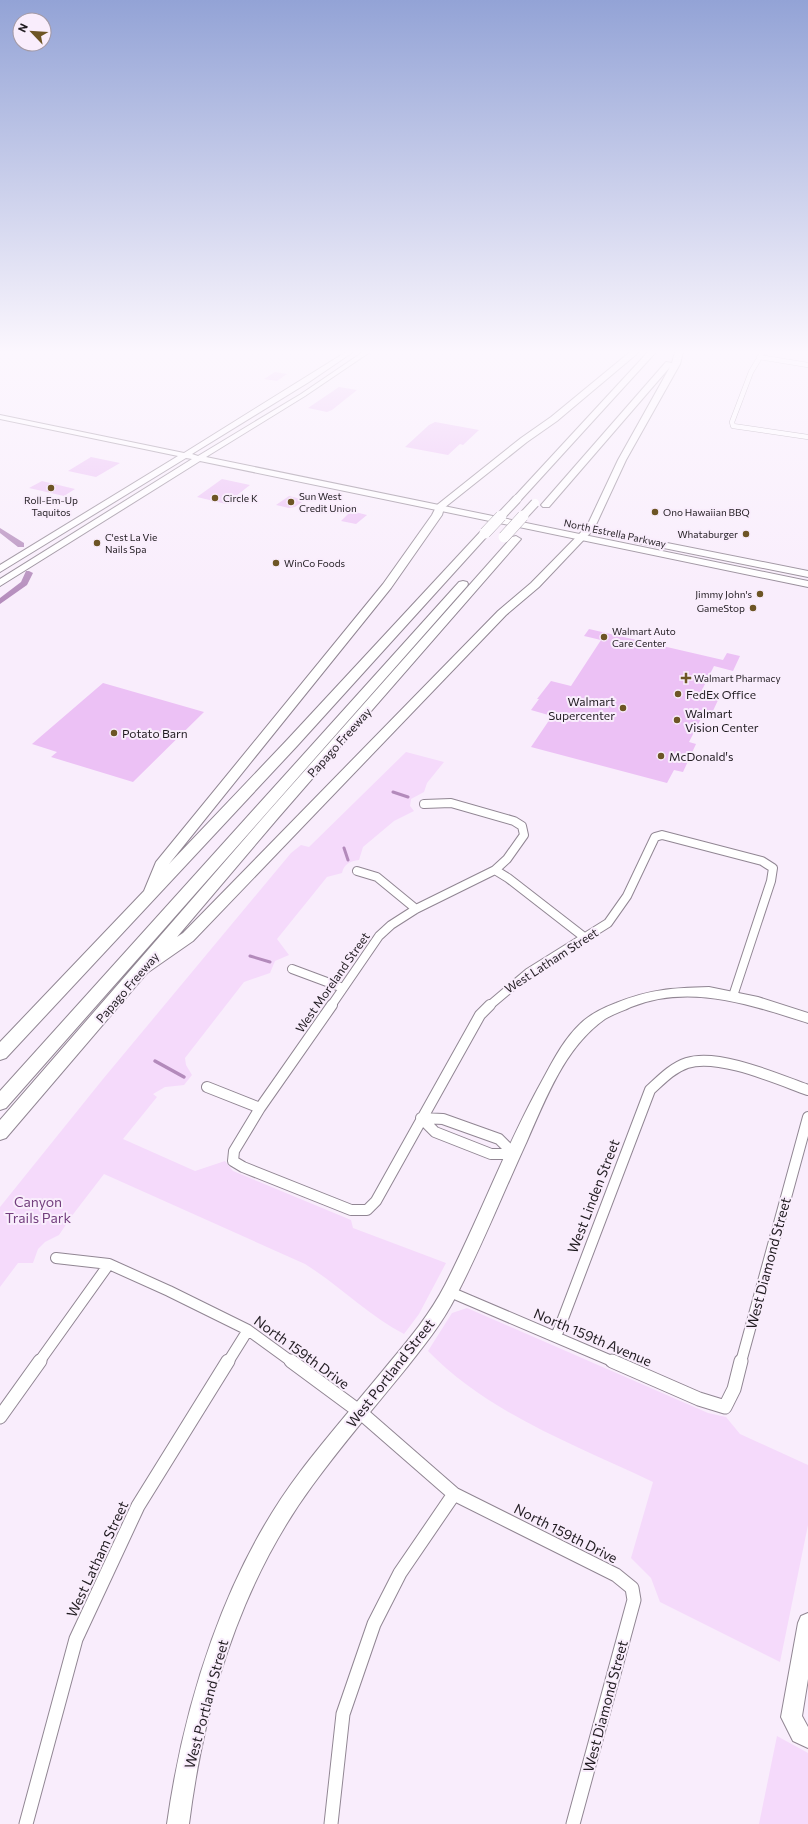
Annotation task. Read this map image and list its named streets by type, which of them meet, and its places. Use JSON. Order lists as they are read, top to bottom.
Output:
{
  "streets": {
    "highway": ["Papago Freeway"],
    "main road": ["North Estrella Parkway"],
    "street": [
      "West Latham Street",
      "West Moreland Street",
      "West Linden Street",
      "West Diamond Street",
      "North 159th Avenue",
      "North 159th Drive",
      "West Portland Street"
    ]
  },
  "crossings": [
    ["West Latham Street", "West Moreland Street"],
    ["West Latham Street", "North 159th Drive"],
    ["West Latham Street", "West Portland Street"],
    ["West Linden Street", "North 159th Avenue"],
    ["West Diamond Street", "North 159th Avenue"],
    ["West Diamond Street", "North 159th Drive"],
    ["North 159th Avenue", "West Portland Street"],
    ["North 159th Drive", "West Portland Street"]
  ],
  "parks": ["Canyon Trails Park"],
  "places": {
    "other": [
      "Roll-Em-Up Taquitos",
      "Circle K",
      "Sun West Credit Union",
      "Ono Hawaiian BBQ",
      "Whataburger",
      "C'est La Vie Nails Spa",
      "WinCo Foods",
      "Jimmy John's",
      "GameStop",
      "Walmart Auto Care Center",
      "FedEx Office",
      "Walmart Supercenter",
      "Walmart Vision Center",
      "Potato Barn",
      "McDonald's"
    ],
    "health": ["Walmart Pharmacy"]
  },
  "north": "top left"
}
